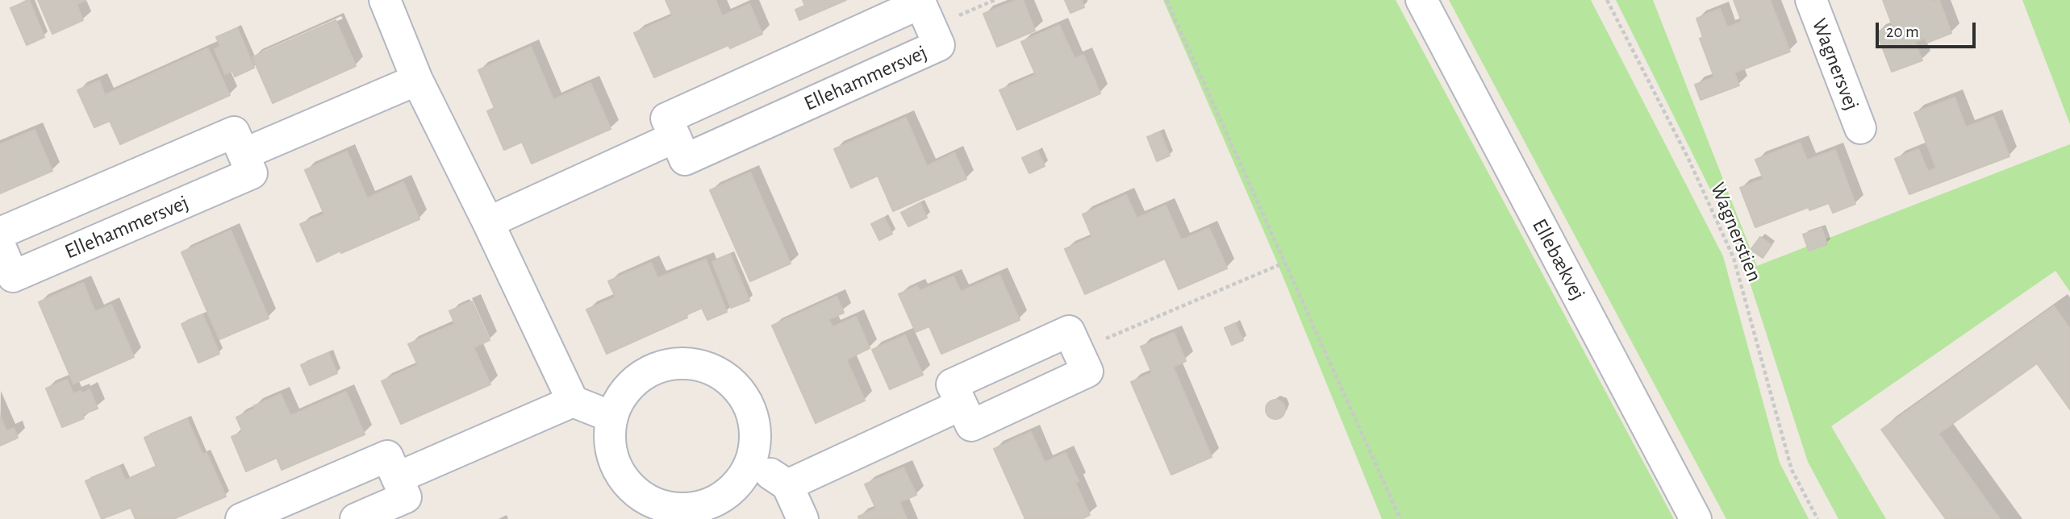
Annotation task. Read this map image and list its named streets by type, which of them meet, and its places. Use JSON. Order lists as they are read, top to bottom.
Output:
{
  "streets": {
    "street": ["Wagnersvej", "Ellehammersvej", "Ellebækvej"],
    "path": ["Wagnerstien"]
  },
  "scale_bar": "20 m"
}
